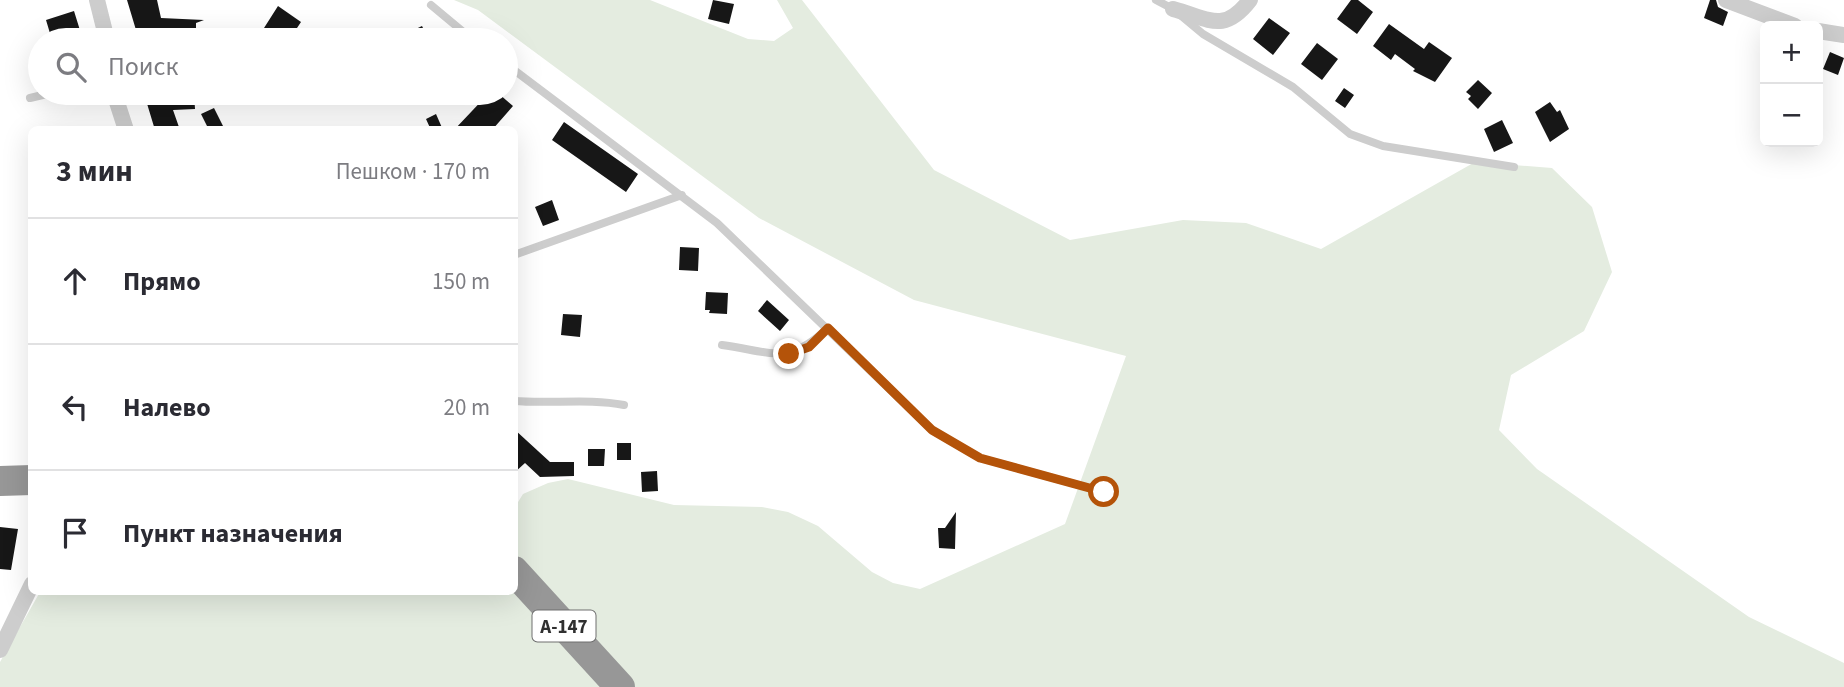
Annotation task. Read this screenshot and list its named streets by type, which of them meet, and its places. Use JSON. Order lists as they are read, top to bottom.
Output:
{
  "streets": {
    "highway": ["А-147"]
  },
  "page": {
    "map_buttons": ["+", "−"],
    "search": "Поиск",
    "heading": ["3 мин", "Пешком · 170 m"],
    "list": [
      ["Прямо", "150 m"],
      ["Налево", "20 m"],
      "Пункт назначения"
    ]
  }
}
